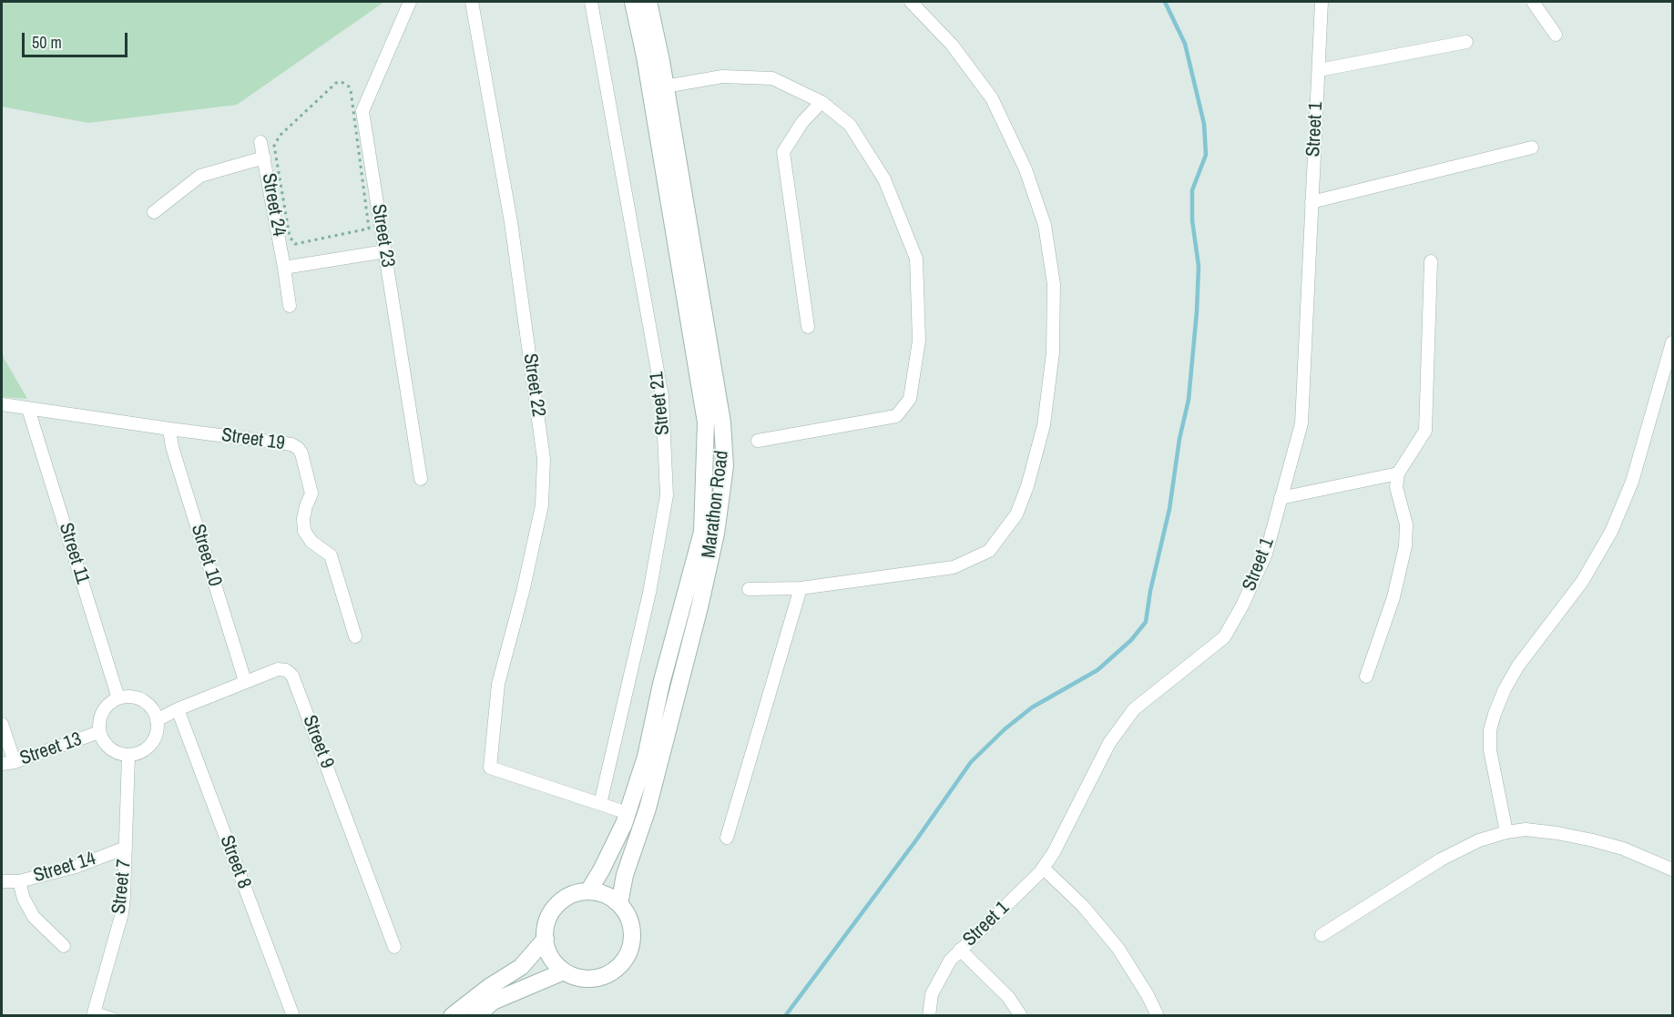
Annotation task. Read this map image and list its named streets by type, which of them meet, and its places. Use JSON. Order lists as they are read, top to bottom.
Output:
{
  "streets": {
    "main road": ["Marathon Road"],
    "street": [
      "Street 1",
      "Street 24",
      "Street 23",
      "Street 22",
      "Street 21",
      "Street 19",
      "Street 11",
      "Street 10",
      "Street 9",
      "Street 13",
      "Street 8",
      "Street 14",
      "Street 7"
    ]
  },
  "crossings": [
    ["Street 22", "Street 21"],
    ["Street 19", "Street 11"],
    ["Street 19", "Street 10"],
    ["Street 11", "Street 9"],
    ["Street 11", "Street 13"],
    ["Street 11", "Street 7"],
    ["Street 10", "Street 9"],
    ["Street 9", "Street 13"],
    ["Street 9", "Street 8"],
    ["Street 9", "Street 7"],
    ["Street 13", "Street 7"],
    ["Street 14", "Street 7"]
  ],
  "scale_bar": "50 m"
}
